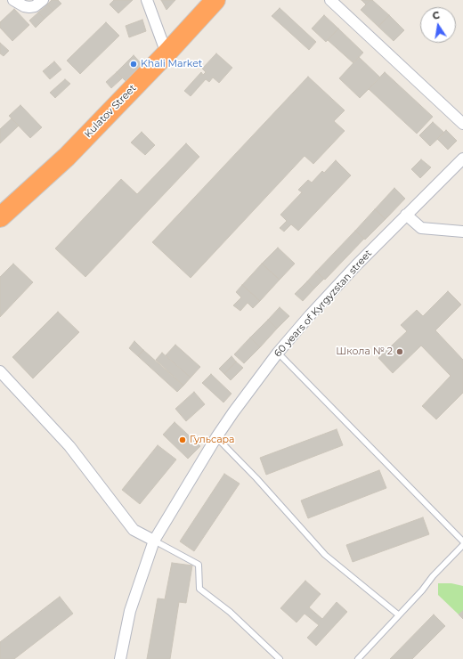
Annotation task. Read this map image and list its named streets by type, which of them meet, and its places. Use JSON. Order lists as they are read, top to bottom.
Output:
{
  "streets": {
    "highway": ["Kulatov Street"],
    "street": ["60 years of Kyrgyzstan street"]
  },
  "places": ["Khali Market", "Школа № 2", "Гульсара"],
  "north": "top"
}
